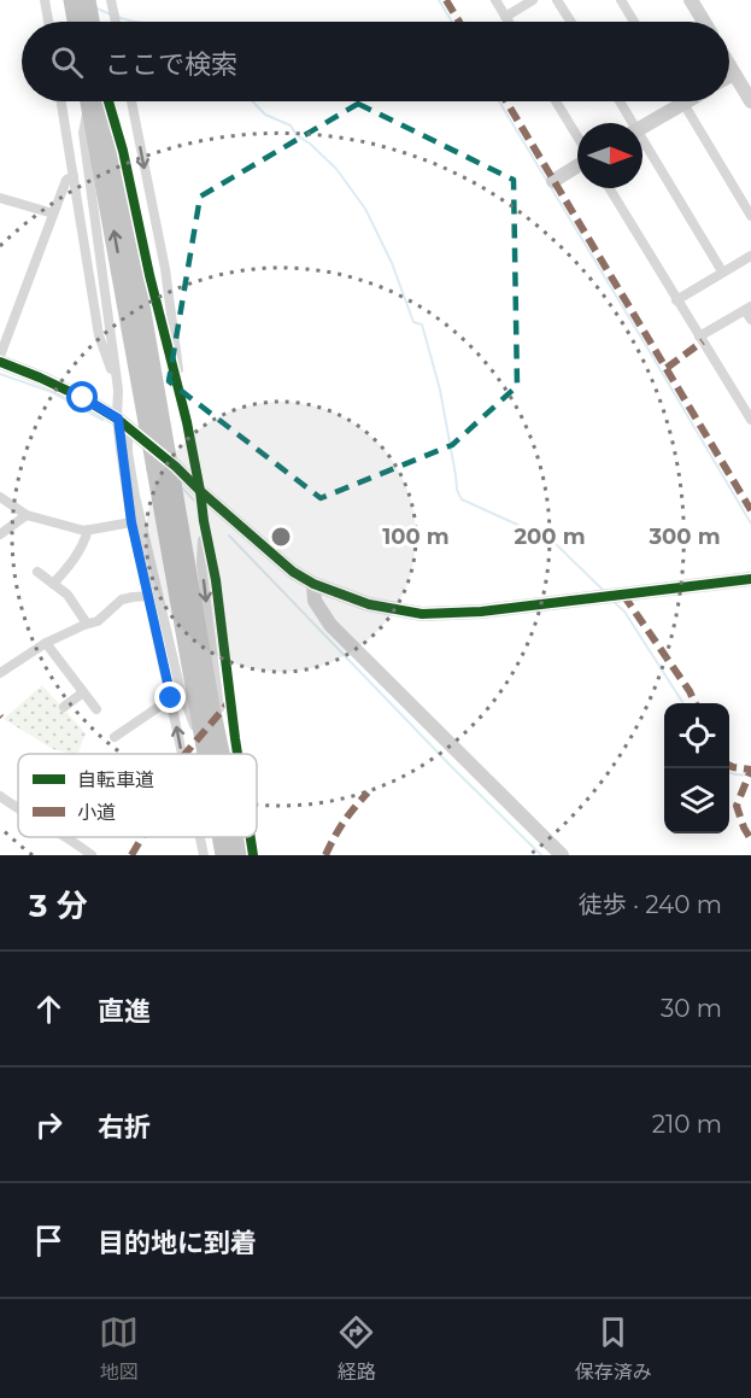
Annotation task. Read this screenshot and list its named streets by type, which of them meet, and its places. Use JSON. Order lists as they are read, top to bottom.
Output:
{
  "legend": ["自転車道", "小道"],
  "north": "right",
  "page": {
    "search": "ここで検索",
    "heading": ["3 分", "徒歩 · 240 m"],
    "list": [
      ["直進", "30 m"],
      ["右折", "210 m"],
      "目的地に到着"
    ],
    "nav": ["地図", "経路", "保存済み"]
  },
  "rings": ["100 m", "200 m", "300 m"]
}
